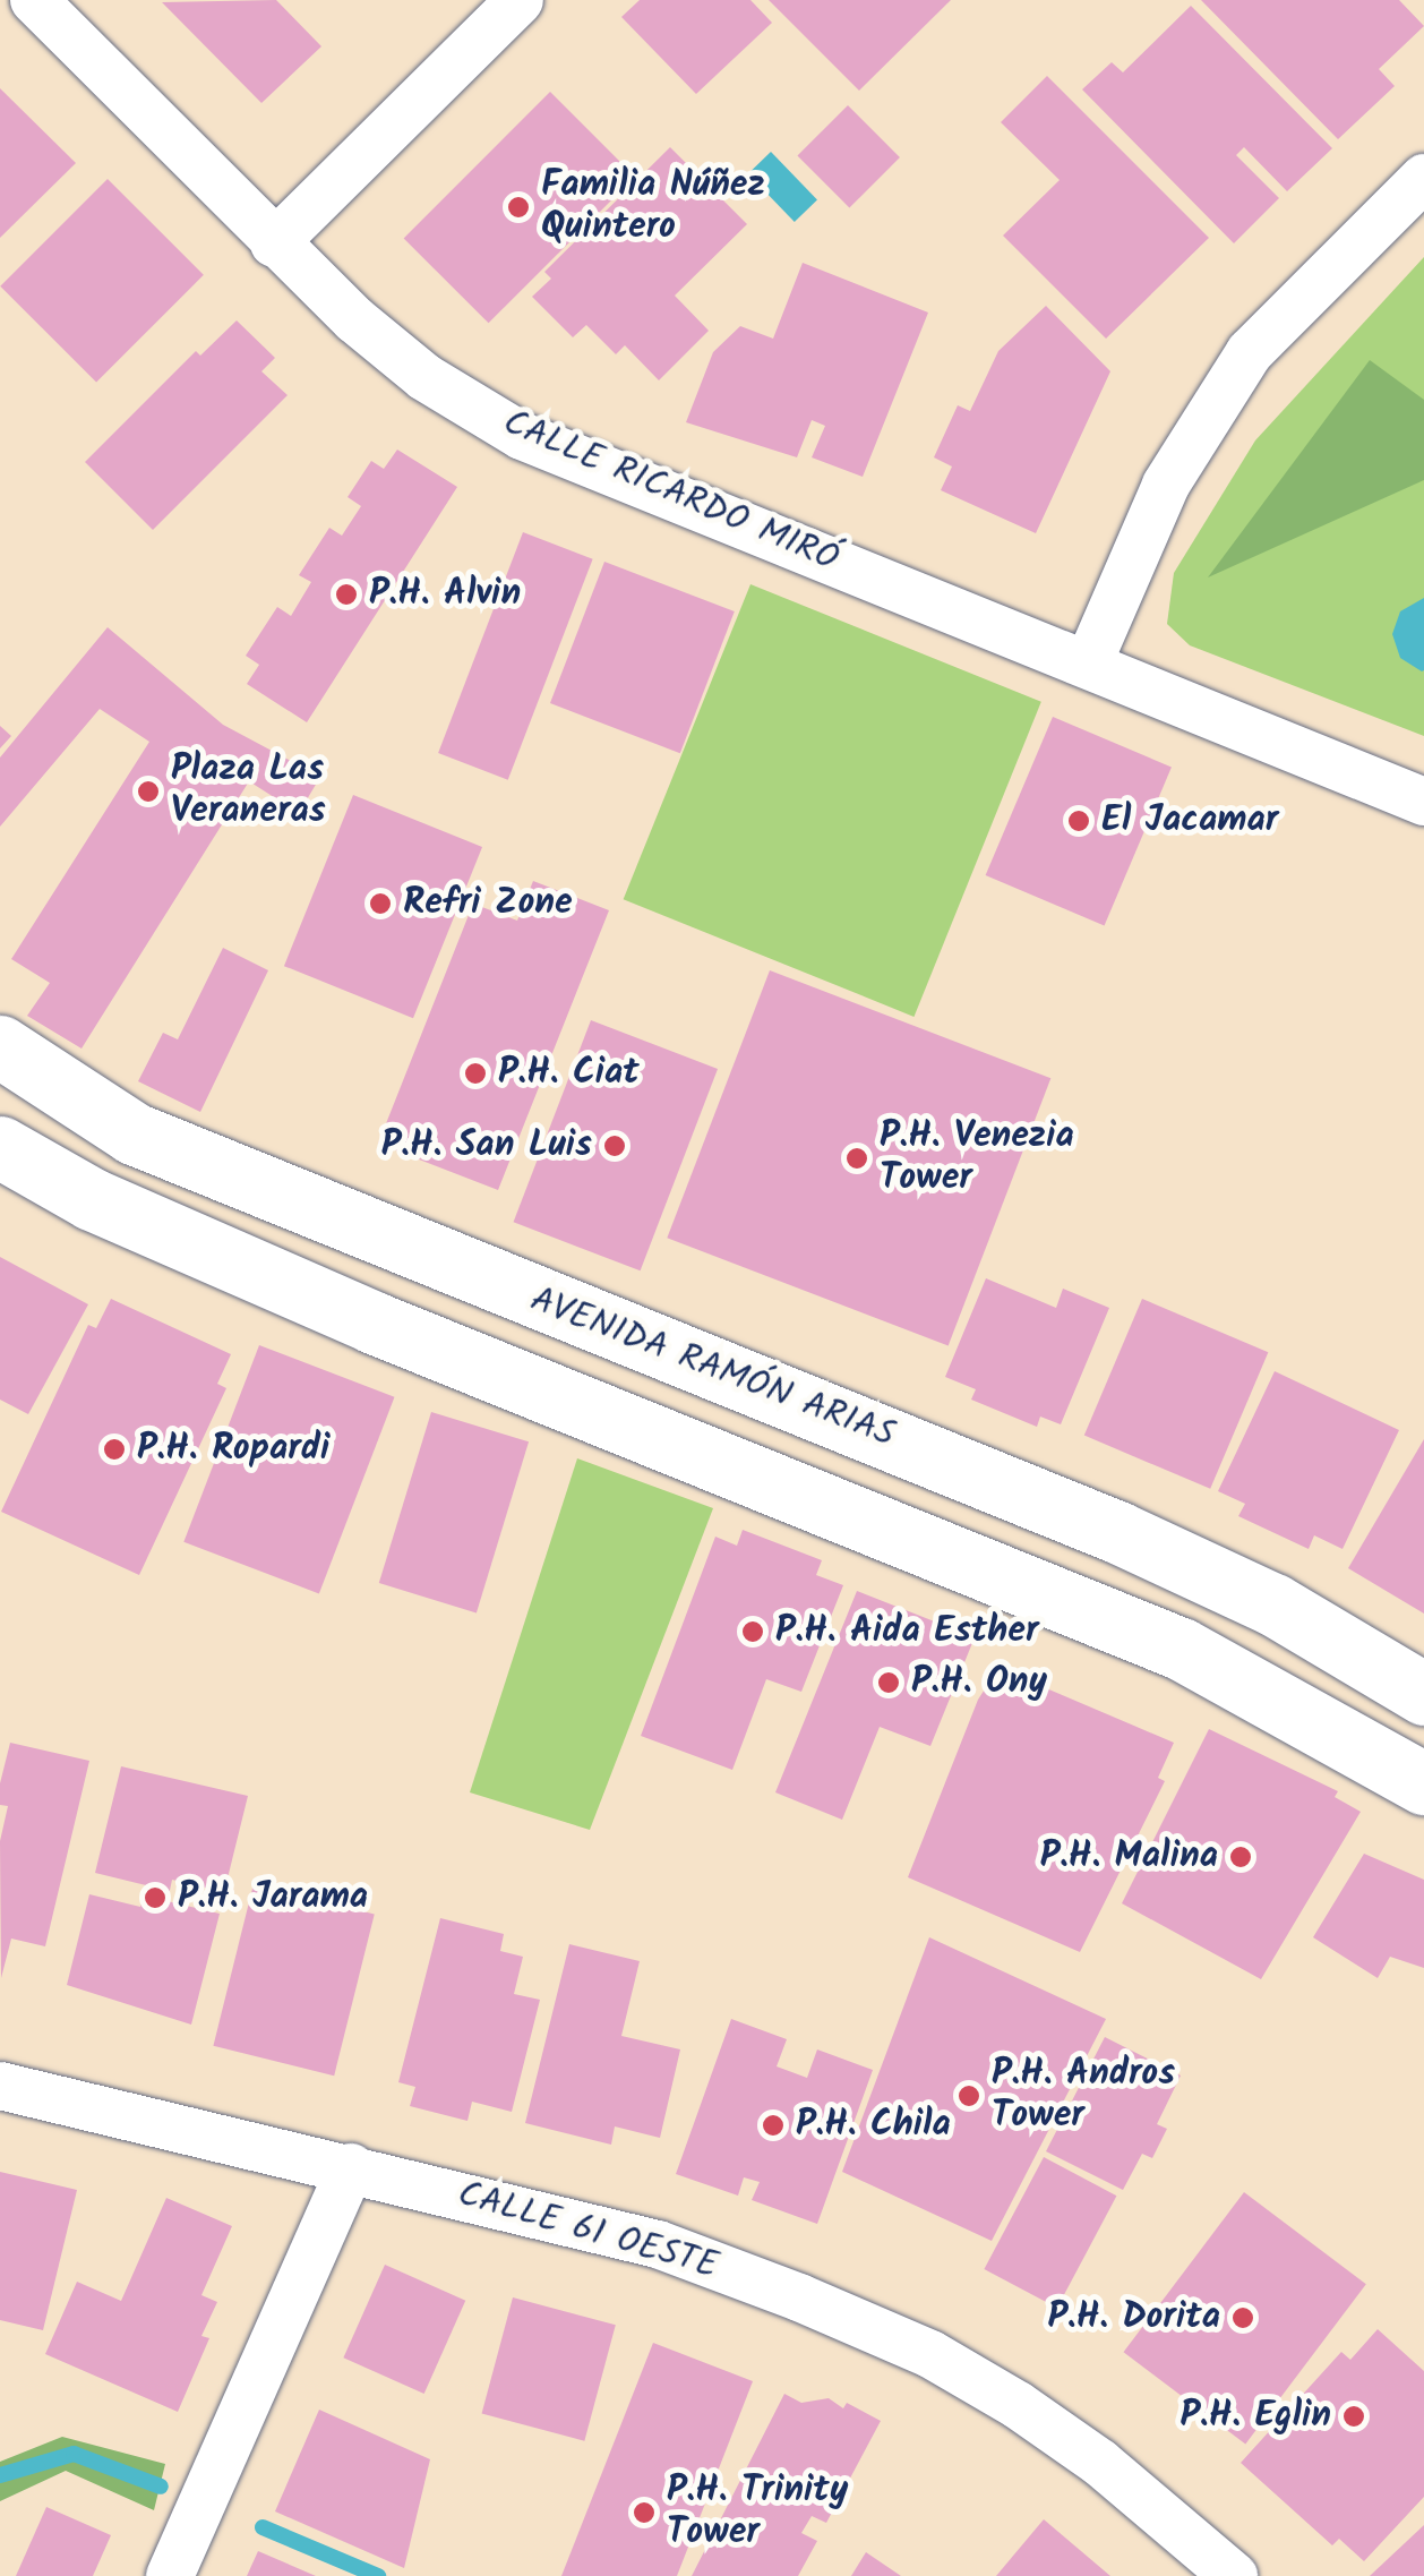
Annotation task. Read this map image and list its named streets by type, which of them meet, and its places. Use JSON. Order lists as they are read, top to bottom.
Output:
{
  "streets": {
    "main road": ["AVENIDA RAMÓN ARIAS"],
    "street": ["CALLE RICARDO MIRÓ", "CALLE 61 OESTE"]
  },
  "places": [
    "Familia Núñez Quintero",
    "P.H. Alvin",
    "Plaza Las Veraneras",
    "El Jacamar",
    "Refri Zone",
    "P.H. Ciat",
    "P.H. San Luis",
    "P.H. Venezia Tower",
    "P.H. Ropardi",
    "P.H. Aida Esther",
    "P.H. Ony",
    "P.H. Malina",
    "P.H. Jarama",
    "P.H. Andros Tower",
    "P.H. Chila",
    "P.H. Dorita",
    "P.H. Eglin",
    "P.H. Trinity Tower"
  ]
}
